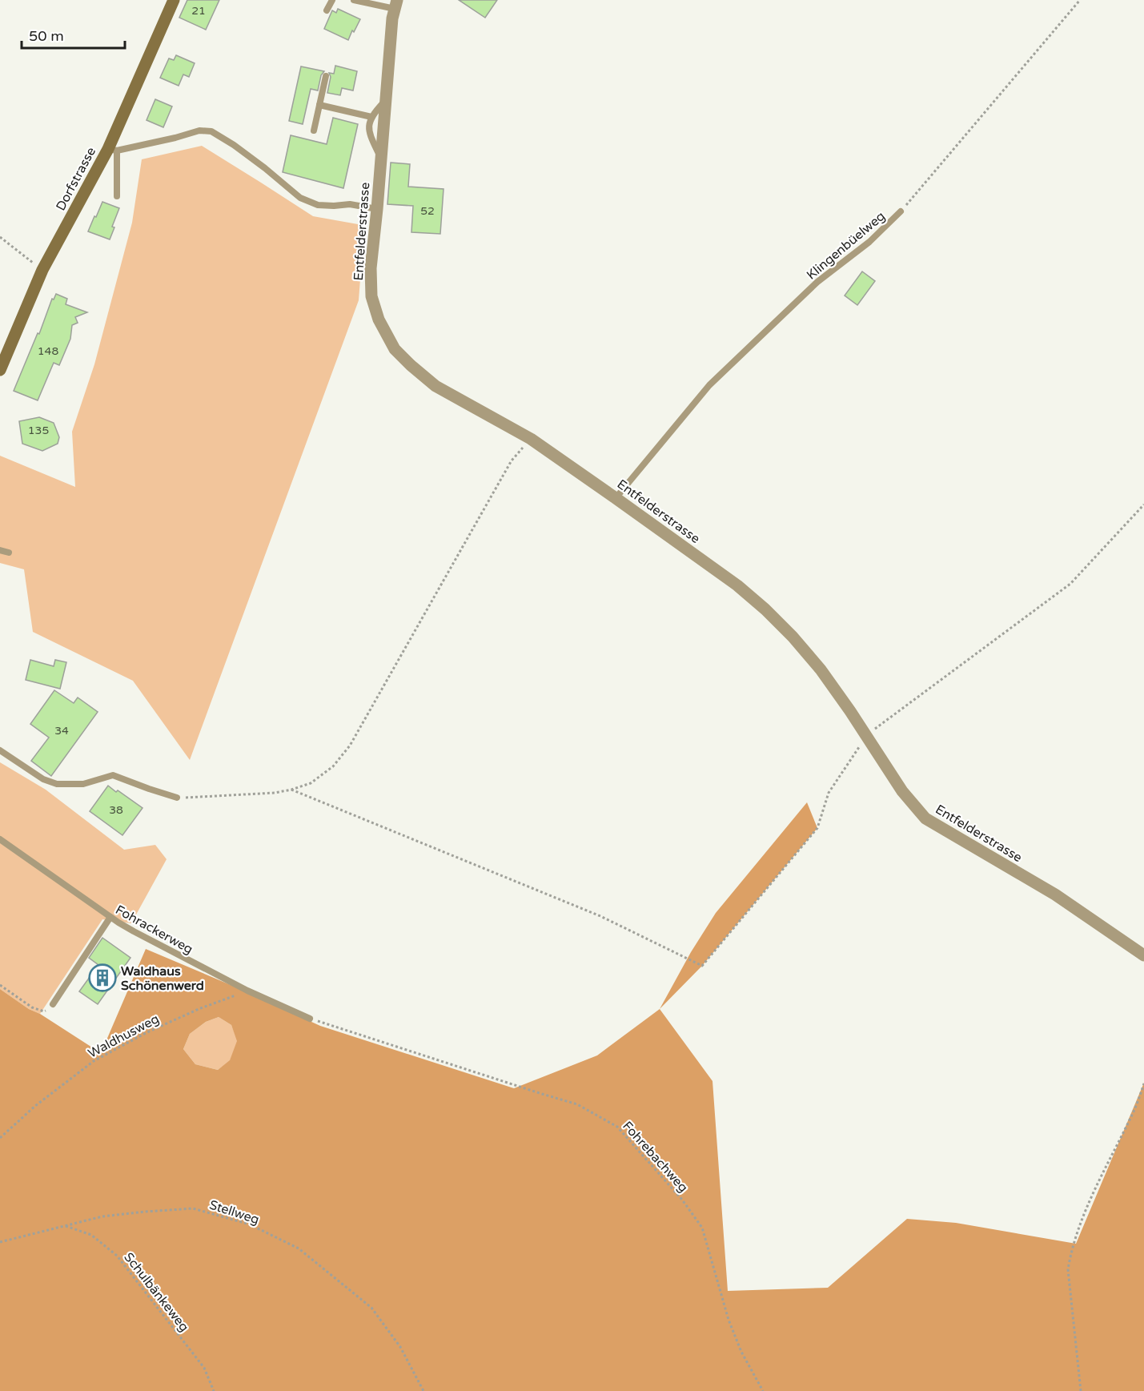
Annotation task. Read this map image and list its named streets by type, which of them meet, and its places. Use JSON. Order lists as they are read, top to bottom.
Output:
{
  "streets": {
    "street": ["Dorfstrasse", "Entfelderstrasse"],
    "lane": ["Klingenbüelweg", "Fohrackerweg"],
    "path": [
      "Waldhusweg",
      "Fohrebachweg",
      "Stellweg",
      "Schulbänkeweg"
    ]
  },
  "crossings": [
    ["Entfelderstrasse", "Klingenbüelweg"],
    ["Fohrackerweg", "Waldhusweg"],
    ["Fohrackerweg", "Fohrebachweg"],
    ["Stellweg", "Schulbänkeweg"]
  ],
  "places": {
    "building": ["Waldhaus Schönenwerd"]
  },
  "house_numbers": [
    "21",
    "52",
    "148",
    "135",
    "34",
    "38"
  ],
  "scale_bar": "50 m"
}
